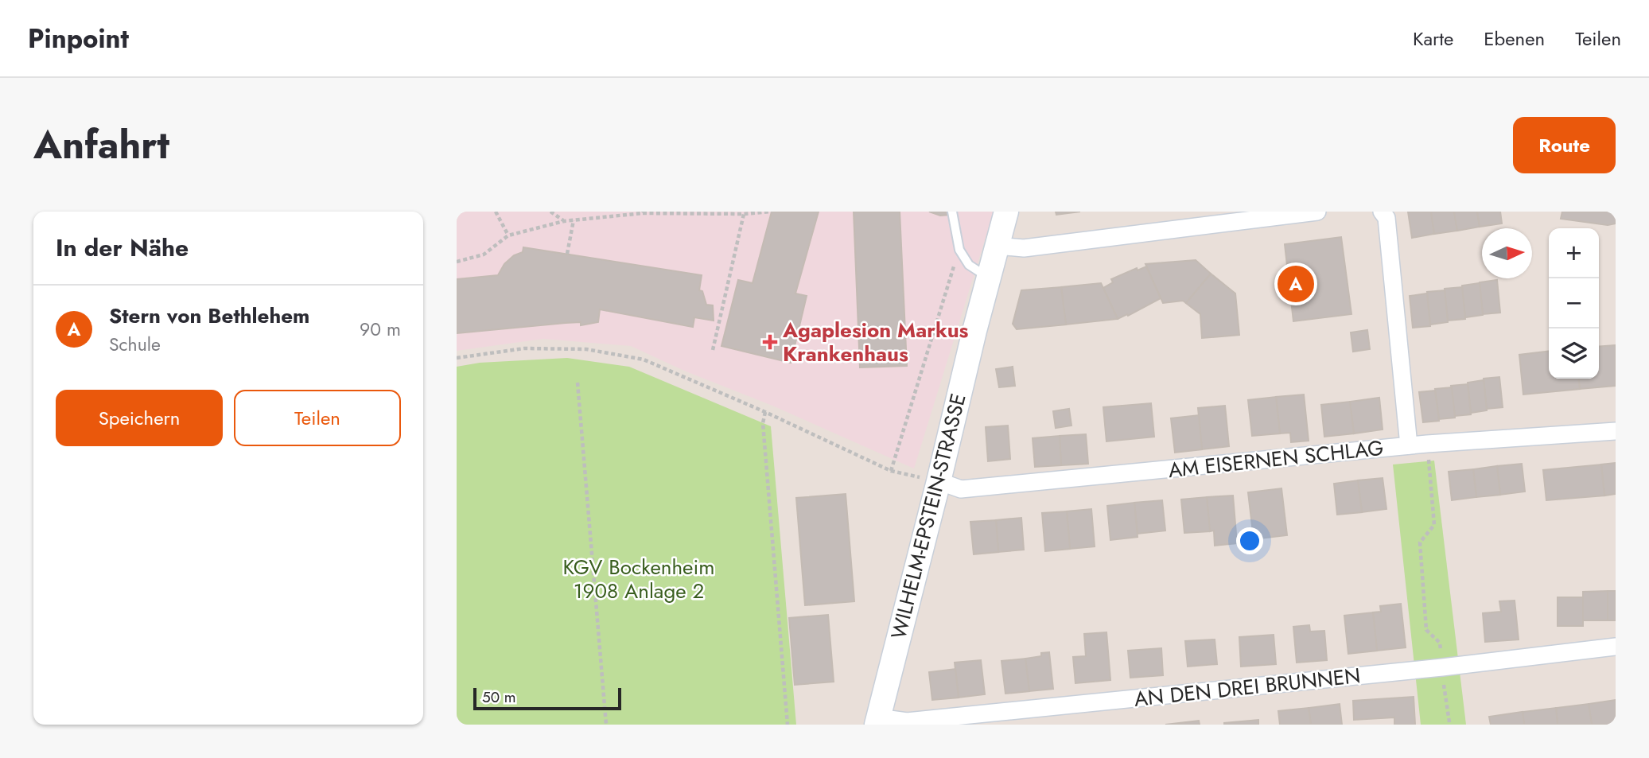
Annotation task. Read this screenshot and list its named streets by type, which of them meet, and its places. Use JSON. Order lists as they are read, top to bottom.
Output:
{
  "streets": {
    "main road": ["WILHELM-EPSTEIN-STRASSE"],
    "street": ["AM EISERNEN SCHLAG", "AN DEN DREI BRUNNEN"]
  },
  "crossings": [
    ["AM EISERNEN SCHLAG", "WILHELM-EPSTEIN-STRASSE"],
    ["WILHELM-EPSTEIN-STRASSE", "AN DEN DREI BRUNNEN"]
  ],
  "parks": ["KGV Bockenheim 1908 Anlage 2"],
  "places": {
    "health": ["Agaplesion Markus Krankenhaus"]
  },
  "scale_bar": "50 m",
  "north": "right",
  "page": {
    "header": "Pinpoint",
    "nav": ["Karte", "Ebenen", "Teilen"],
    "title": "Anfahrt",
    "buttons": [
      "Route",
      ["Speichern", "Teilen"]
    ],
    "heading": "In der Nähe",
    "map_buttons": ["+", "−"],
    "pins": "A",
    "list": [
      {
        "mark": "A",
        "name": "Stern von Bethlehem",
        "note": "Schule",
        "value": "90 m"
      }
    ],
    "scale": "50 m"
  }
}
